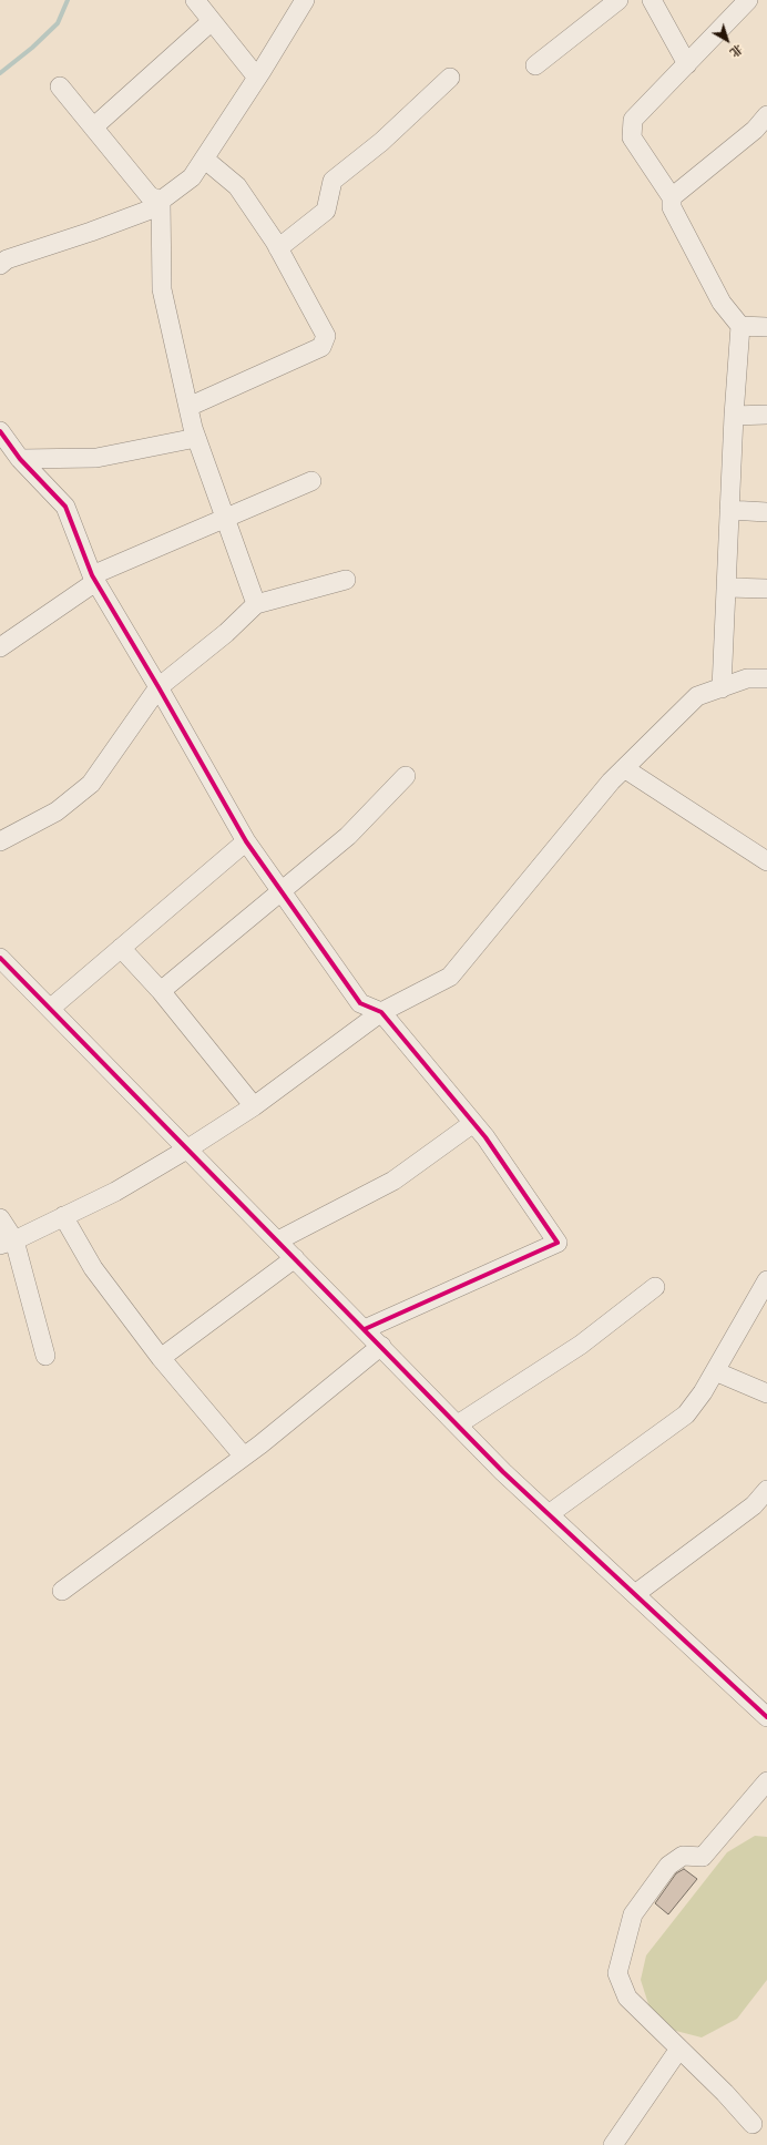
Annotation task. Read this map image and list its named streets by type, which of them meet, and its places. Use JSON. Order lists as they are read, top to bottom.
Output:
{
  "north": "bottom right"
}
